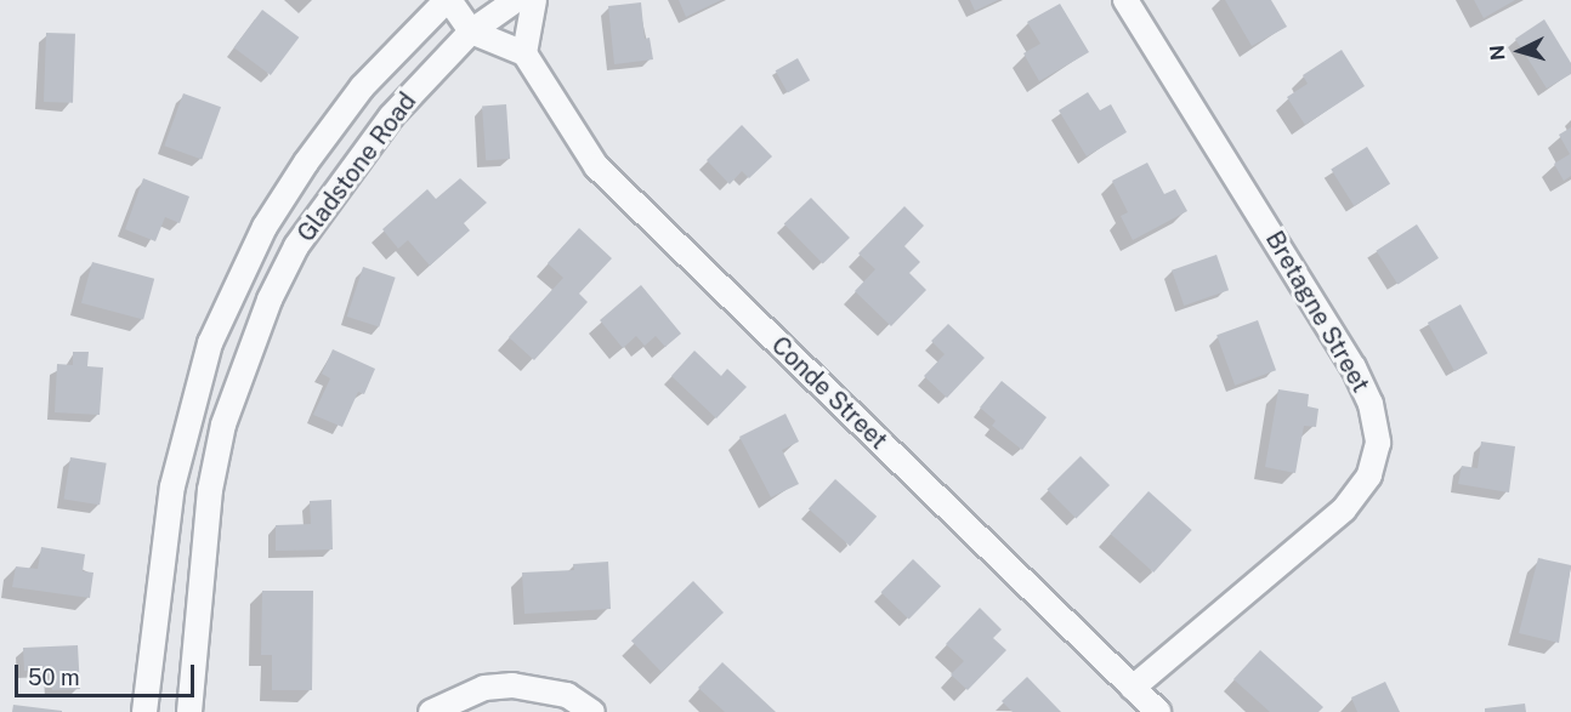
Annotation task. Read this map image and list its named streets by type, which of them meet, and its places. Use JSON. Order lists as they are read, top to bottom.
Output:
{
  "streets": {
    "street": ["Gladstone Road", "Bretagne Street", "Conde Street"]
  },
  "crossings": [
    ["Bretagne Street", "Conde Street"]
  ],
  "scale_bar": "50 m",
  "north": "left"
}
